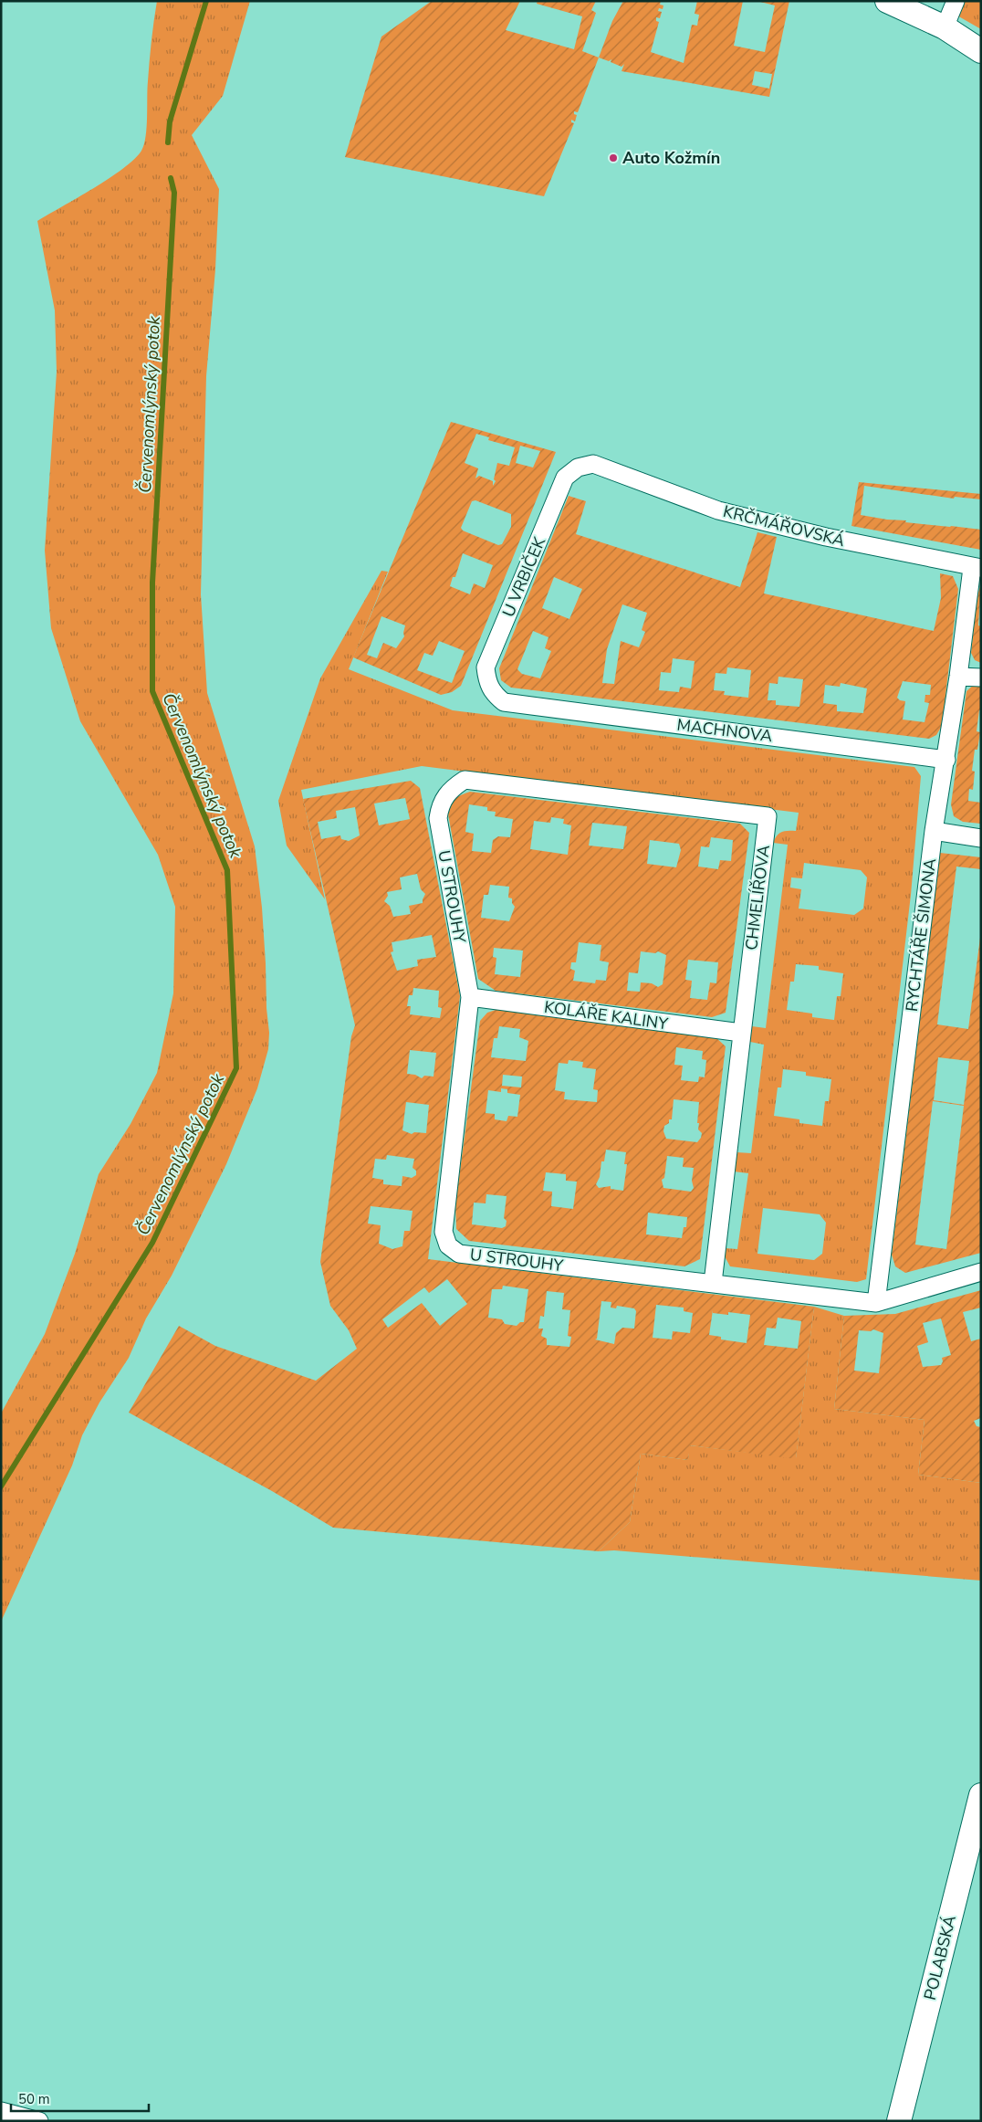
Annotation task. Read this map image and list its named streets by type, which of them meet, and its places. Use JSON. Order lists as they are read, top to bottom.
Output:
{
  "streets": {
    "street": [
      "KRČMÁŘOVSKÁ",
      "U VRBIČEK",
      "MACHNOVA",
      "U STROUHY",
      "CHMELÍŘOVA",
      "RYCHTÁŘE ŠIMONA",
      "KOLÁŘE KALINY",
      "POLABSKÁ"
    ]
  },
  "crossings": [
    ["KRČMÁŘOVSKÁ", "U VRBIČEK"],
    ["KRČMÁŘOVSKÁ", "RYCHTÁŘE ŠIMONA"],
    ["U VRBIČEK", "MACHNOVA"],
    ["MACHNOVA", "RYCHTÁŘE ŠIMONA"],
    ["U STROUHY", "CHMELÍŘOVA"],
    ["U STROUHY", "RYCHTÁŘE ŠIMONA"],
    ["U STROUHY", "KOLÁŘE KALINY"],
    ["CHMELÍŘOVA", "KOLÁŘE KALINY"]
  ],
  "water": ["Červenomlýnský potok"],
  "places": ["Auto Kožmín"],
  "scale_bar": "50 m"
}
